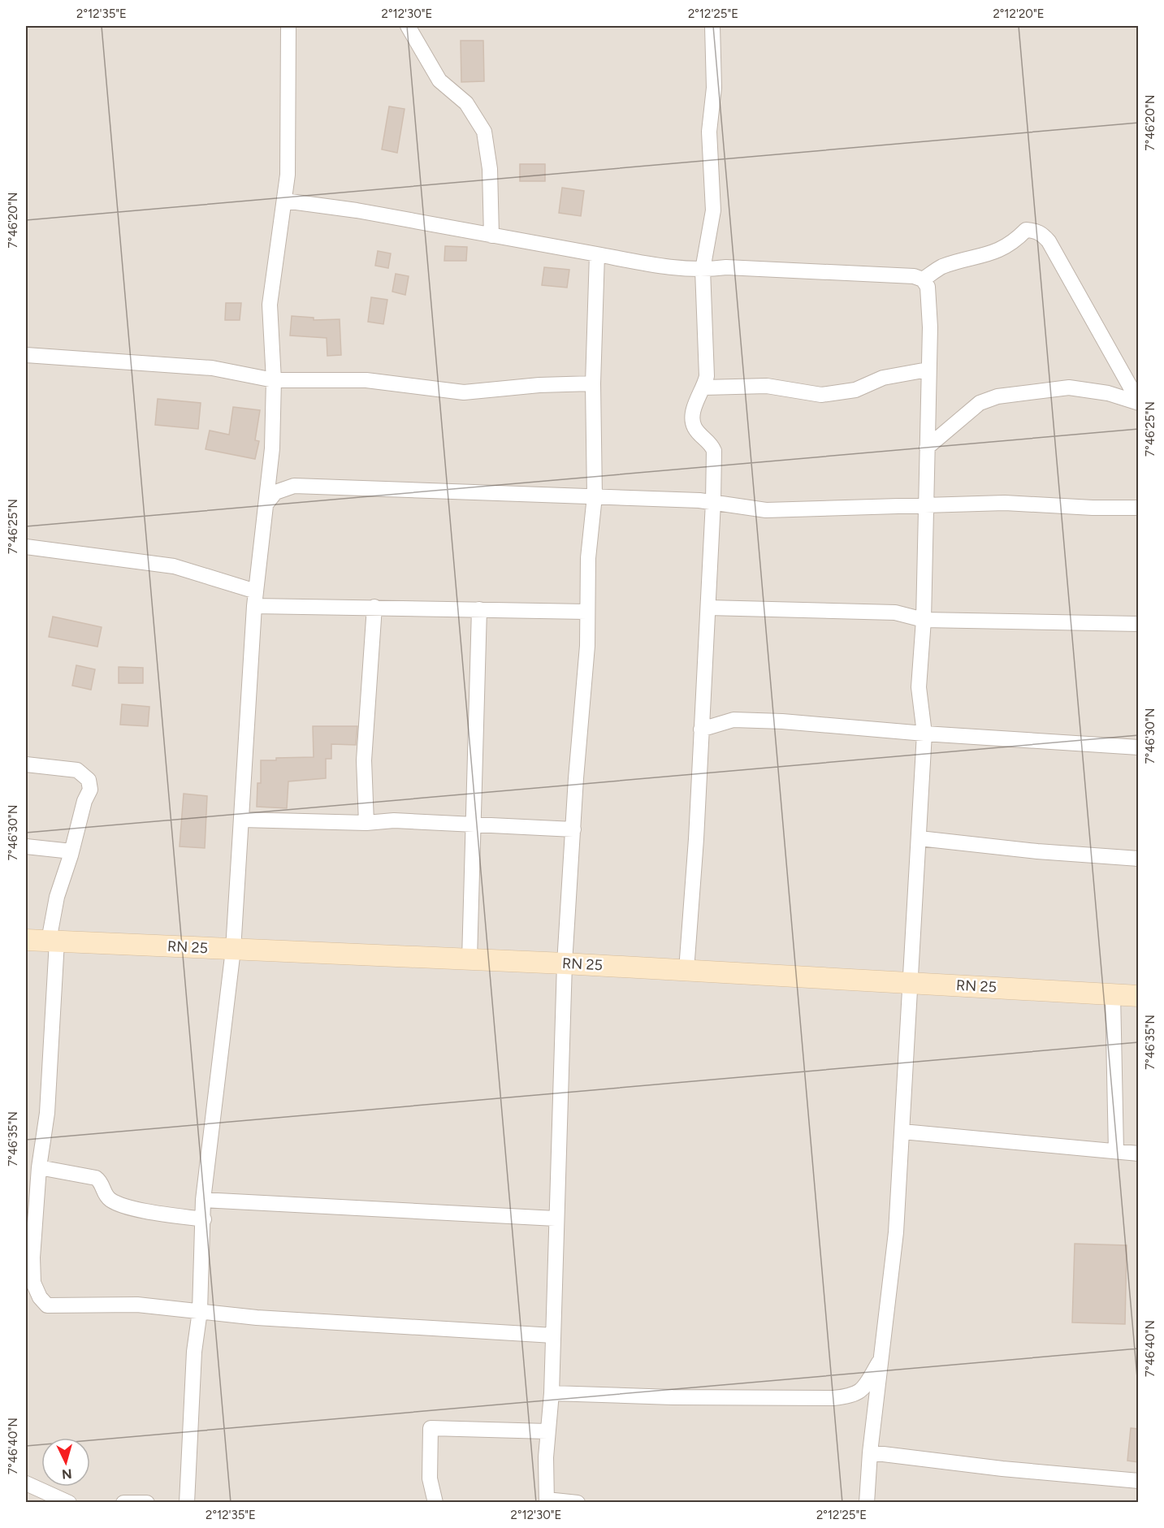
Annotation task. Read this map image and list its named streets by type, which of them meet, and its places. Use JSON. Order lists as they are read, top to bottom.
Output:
{
  "streets": {
    "main road": ["RN 25"]
  },
  "north": "bottom",
  "coordinates": [
    "2°12'35\"E",
    "2°12'30\"E",
    "2°12'25\"E",
    "2°12'20\"E",
    "7°46'20\"N",
    "7°46'25\"N",
    "7°46'30\"N",
    "7°46'35\"N",
    "7°46'40\"N"
  ]
}
